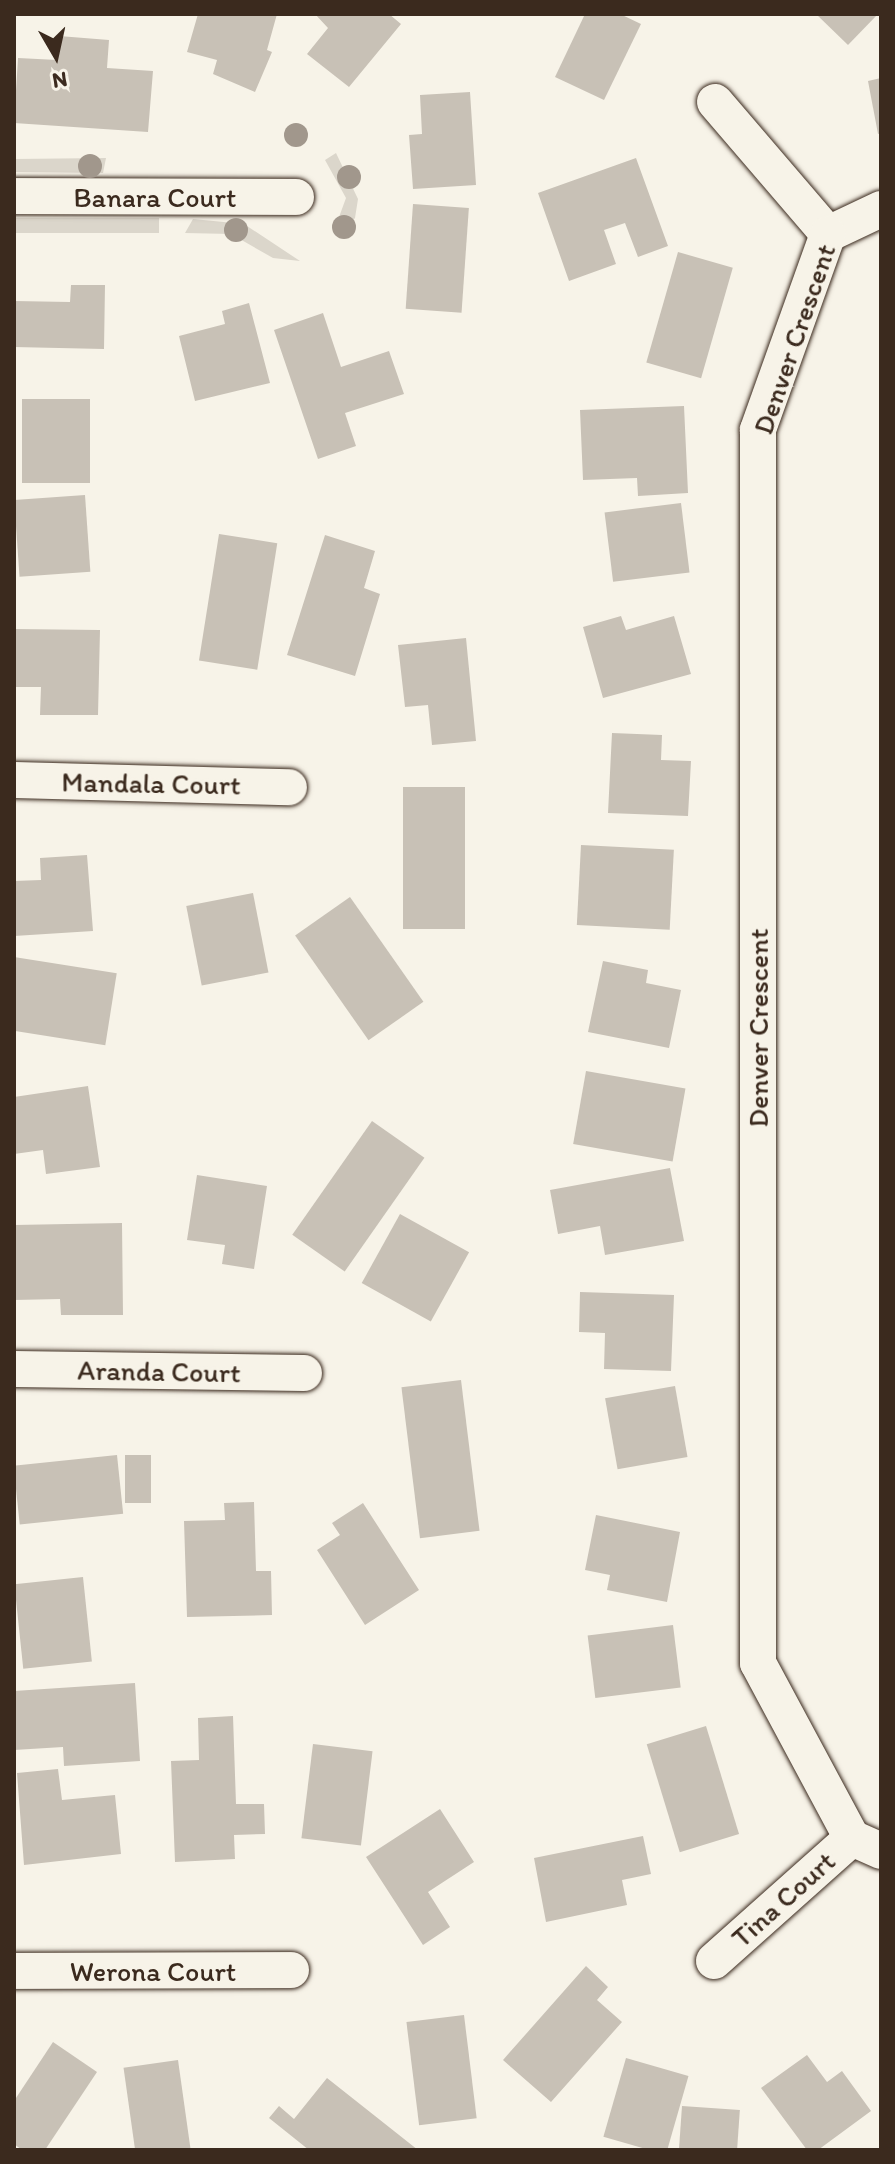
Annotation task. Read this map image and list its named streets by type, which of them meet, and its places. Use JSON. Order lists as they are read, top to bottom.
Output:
{
  "streets": {
    "street": [
      "Banara Court",
      "Denver Crescent",
      "Mandala Court",
      "Aranda Court",
      "Tina Court",
      "Werona Court"
    ]
  },
  "crossings": [
    ["Denver Crescent", "Tina Court"]
  ],
  "north": "bottom"
}
